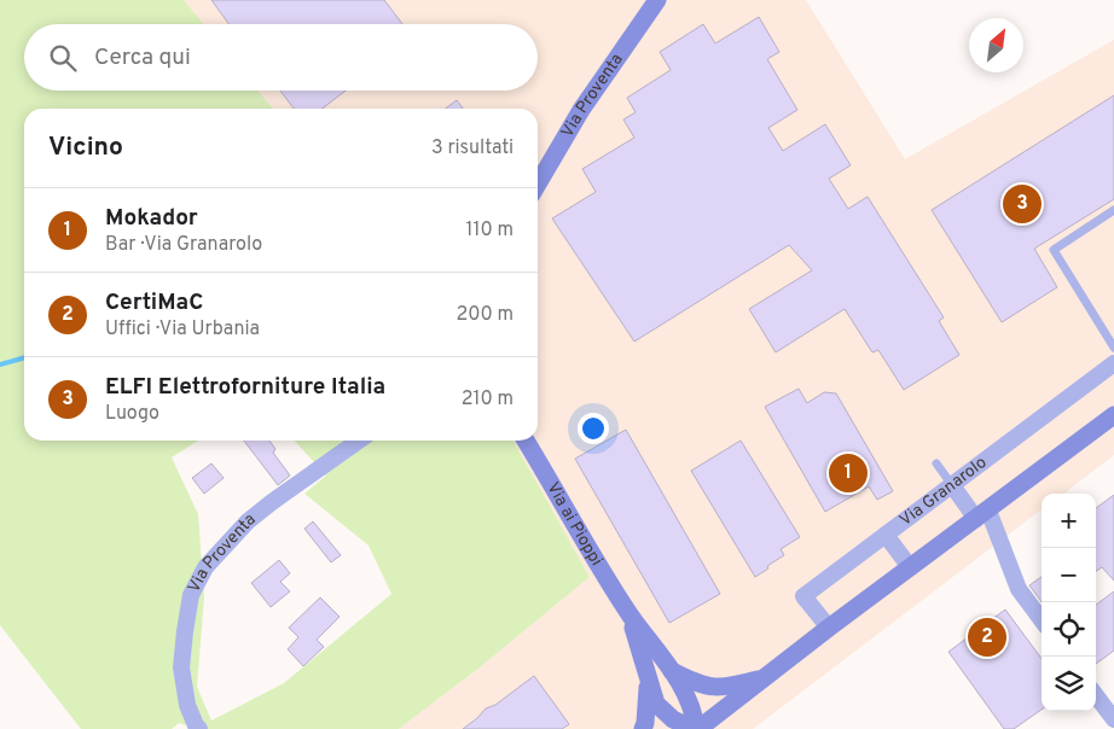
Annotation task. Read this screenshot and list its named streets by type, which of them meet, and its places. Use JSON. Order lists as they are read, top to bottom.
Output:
{
  "streets": {
    "street": ["Via Proventa", "Via Granarolo", "Via ai Pioppi"]
  },
  "north": "top right",
  "page": {
    "search": "Cerca qui",
    "heading": ["Vicino", "3 risultati"],
    "pins": ["3", "1", "2"],
    "list": [
      {
        "mark": "1",
        "name": "Mokador",
        "note": "Bar · Via Granarolo",
        "value": "110 m"
      },
      {
        "mark": "2",
        "name": "CertiMaC",
        "note": "Uffici · Via Urbania",
        "value": "200 m"
      },
      {
        "mark": "3",
        "name": "ELFI Elettroforniture Italia",
        "note": "Luogo",
        "value": "210 m"
      }
    ],
    "map_buttons": ["+", "−"]
  }
}
